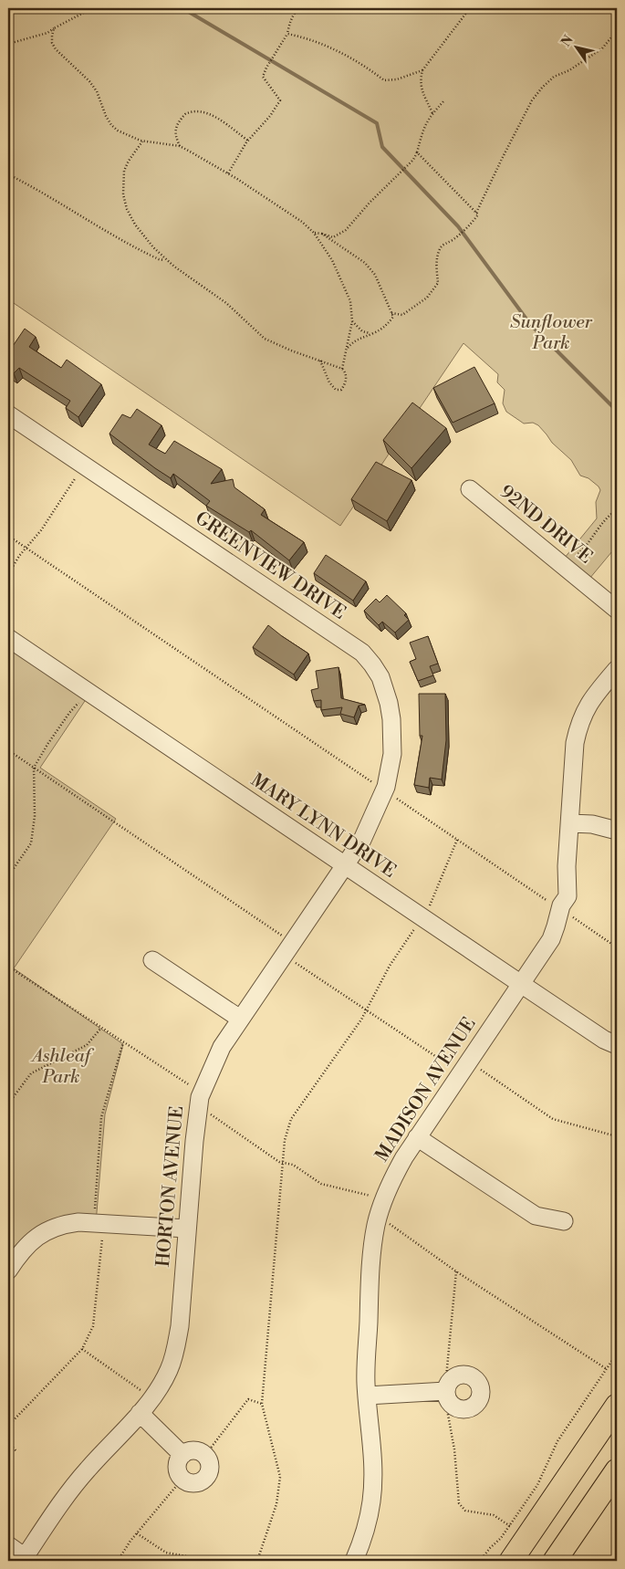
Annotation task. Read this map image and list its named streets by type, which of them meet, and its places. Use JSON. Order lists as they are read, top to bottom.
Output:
{
  "streets": {
    "street": [
      "92ND DRIVE",
      "GREENVIEW DRIVE",
      "MARY LYNN DRIVE",
      "MADISON AVENUE",
      "HORTON AVENUE"
    ]
  },
  "crossings": [
    ["GREENVIEW DRIVE", "HORTON AVENUE"],
    ["MARY LYNN DRIVE", "MADISON AVENUE"],
    ["MARY LYNN DRIVE", "HORTON AVENUE"]
  ],
  "parks": ["Sunflower Park", "Ashleaf Park"],
  "north": "top left"
}
